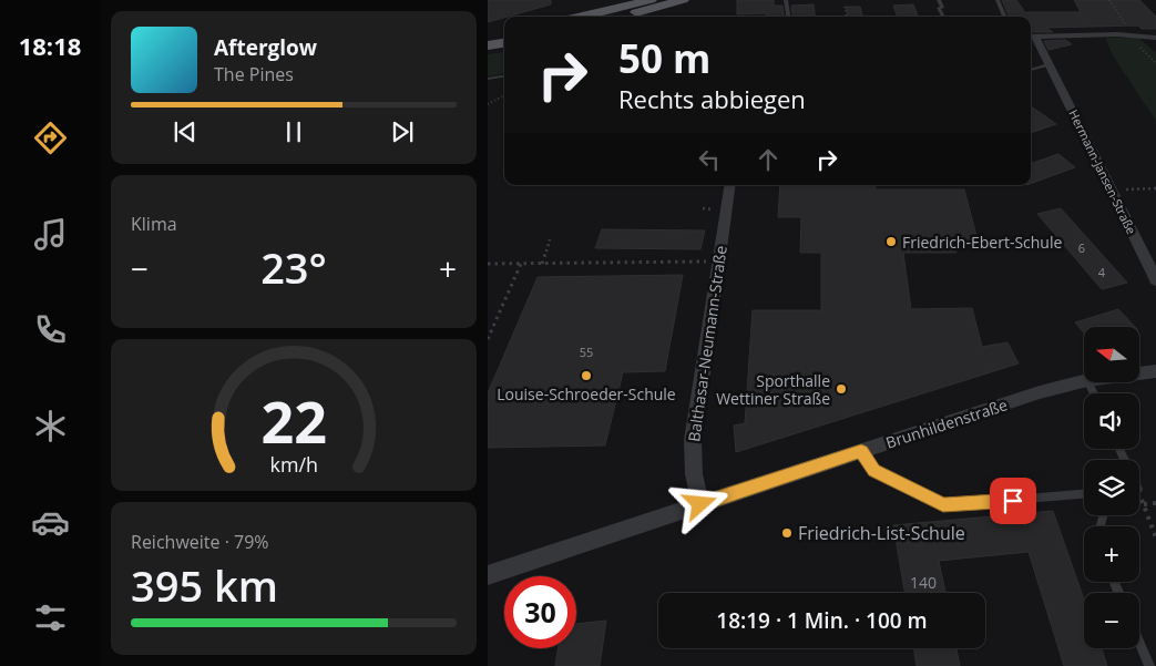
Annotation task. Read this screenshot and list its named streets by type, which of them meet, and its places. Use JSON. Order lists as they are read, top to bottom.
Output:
{
  "streets": {
    "street": ["Hermann-Jansen-Straße", "Balthasar-Neumann-Straße", "Brunhildenstraße"]
  },
  "crossings": [
    ["Balthasar-Neumann-Straße", "Brunhildenstraße"]
  ],
  "places": [
    "Friedrich-Ebert-Schule",
    "Louise-Schroeder-Schule",
    "Sporthalle Wettiner Straße",
    "Friedrich-List-Schule"
  ],
  "house_numbers": [
    "6",
    "4",
    "55",
    "140"
  ],
  "north": "left",
  "page": {
    "tabs": "18:18",
    "turn": ["50 m", "Rechts abbiegen"],
    "song": ["Afterglow", "The Pines"],
    "tile": [
      "Klima",
      ["Reichweite · 79%", "395 km"]
    ],
    "heat": ["−", "23°", "+"],
    "map_buttons": ["+", "−"],
    "limit": "30",
    "trip": "18:19 · 1 Min. · 100 m",
    "gauge": ["22", "km/h"]
  }
}
